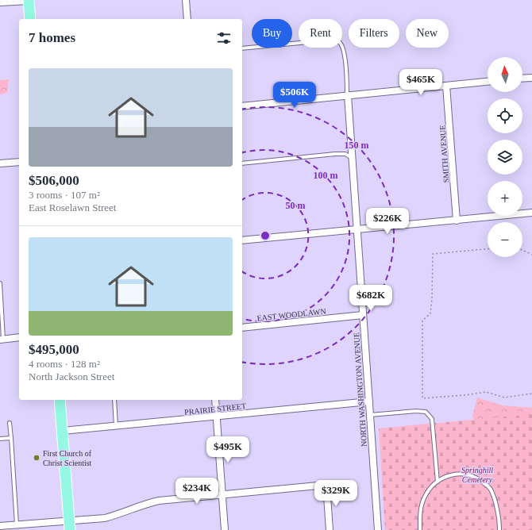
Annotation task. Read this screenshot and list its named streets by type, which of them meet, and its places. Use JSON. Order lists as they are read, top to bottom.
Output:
{
  "streets": {
    "street": [
      "SMITH AVENUE",
      "EAST WOODLAWN",
      "NORTH WASHINGTON AVENUE",
      "PRAIRIE STREET"
    ]
  },
  "crossings": [
    ["EAST WOODLAWN", "NORTH WASHINGTON AVENUE"],
    ["NORTH WASHINGTON AVENUE", "PRAIRIE STREET"]
  ],
  "parks": ["Springhill Cemetery"],
  "places": ["First Church of Christ Scientist"],
  "north": "top",
  "page": {
    "chip": [
      "Buy",
      "Rent",
      "Filters",
      "New"
    ],
    "heading": "7 homes",
    "map_buttons": ["+", "−"],
    "list": [
      {
        "name": "$506,000",
        "note": "3 rooms · 107 m² · East Roselawn Street"
      },
      {
        "name": "$495,000",
        "note": "4 rooms · 128 m² · North Jackson Street"
      }
    ],
    "price": [
      "$465K",
      "$506K",
      "$226K",
      "$682K",
      "$495K",
      "$234K",
      "$329K"
    ]
  },
  "rings": ["150 m", "100 m", "50 m"]
}
